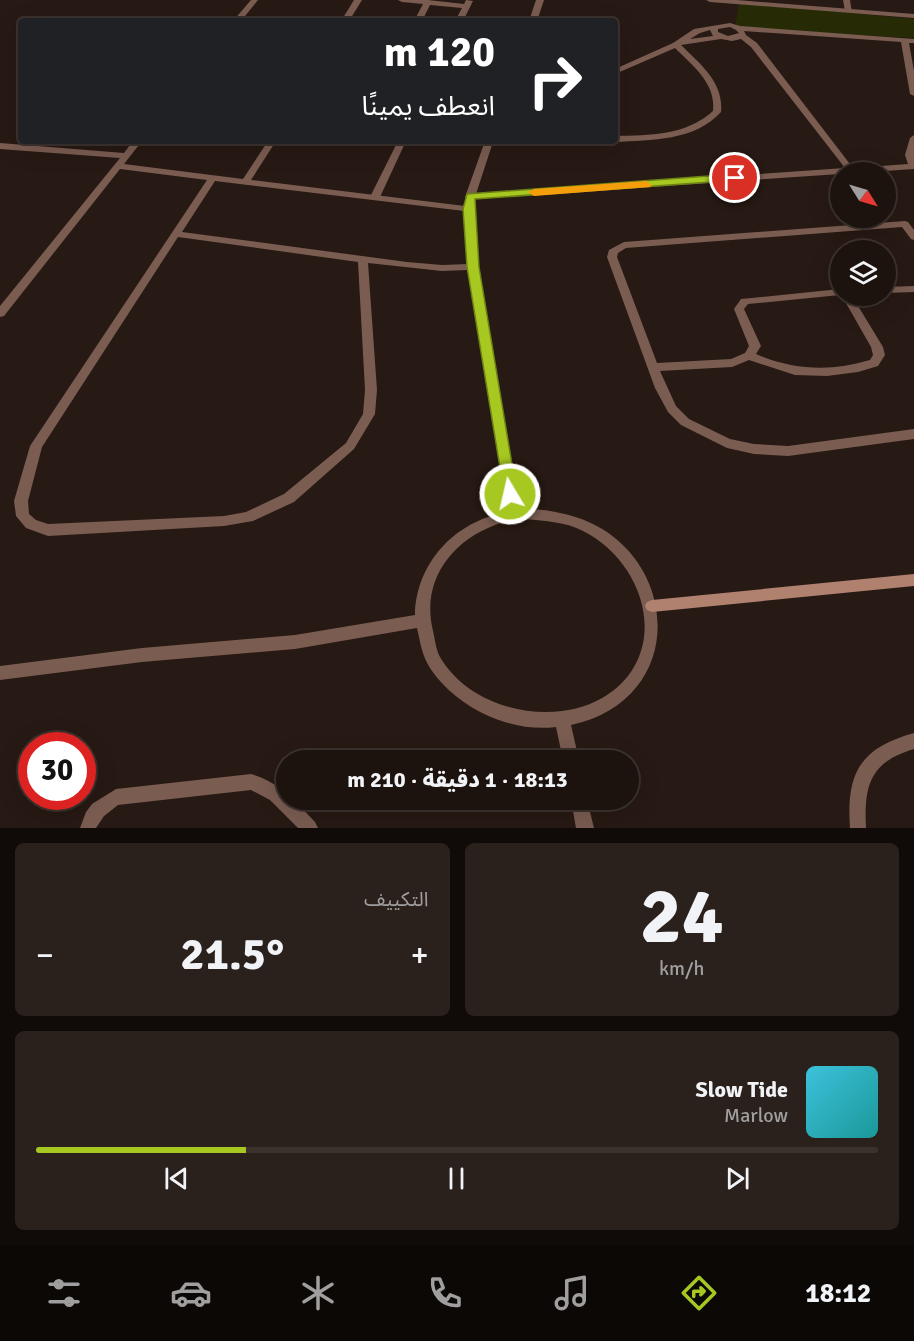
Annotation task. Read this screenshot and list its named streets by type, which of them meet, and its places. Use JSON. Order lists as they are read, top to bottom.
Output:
{
  "north": "bottom right",
  "page": {
    "turn": ["120 m", "انعطف يمينًا"],
    "limit": "30",
    "trip": "18:13 · 1 دقيقة · 210 m",
    "tile": [
      ["24", "km/h"],
      "التكييف"
    ],
    "heat": ["−", "21.5°", "+"],
    "song": ["Slow Tide", "Marlow"],
    "tabs": "18:12"
  }
}
